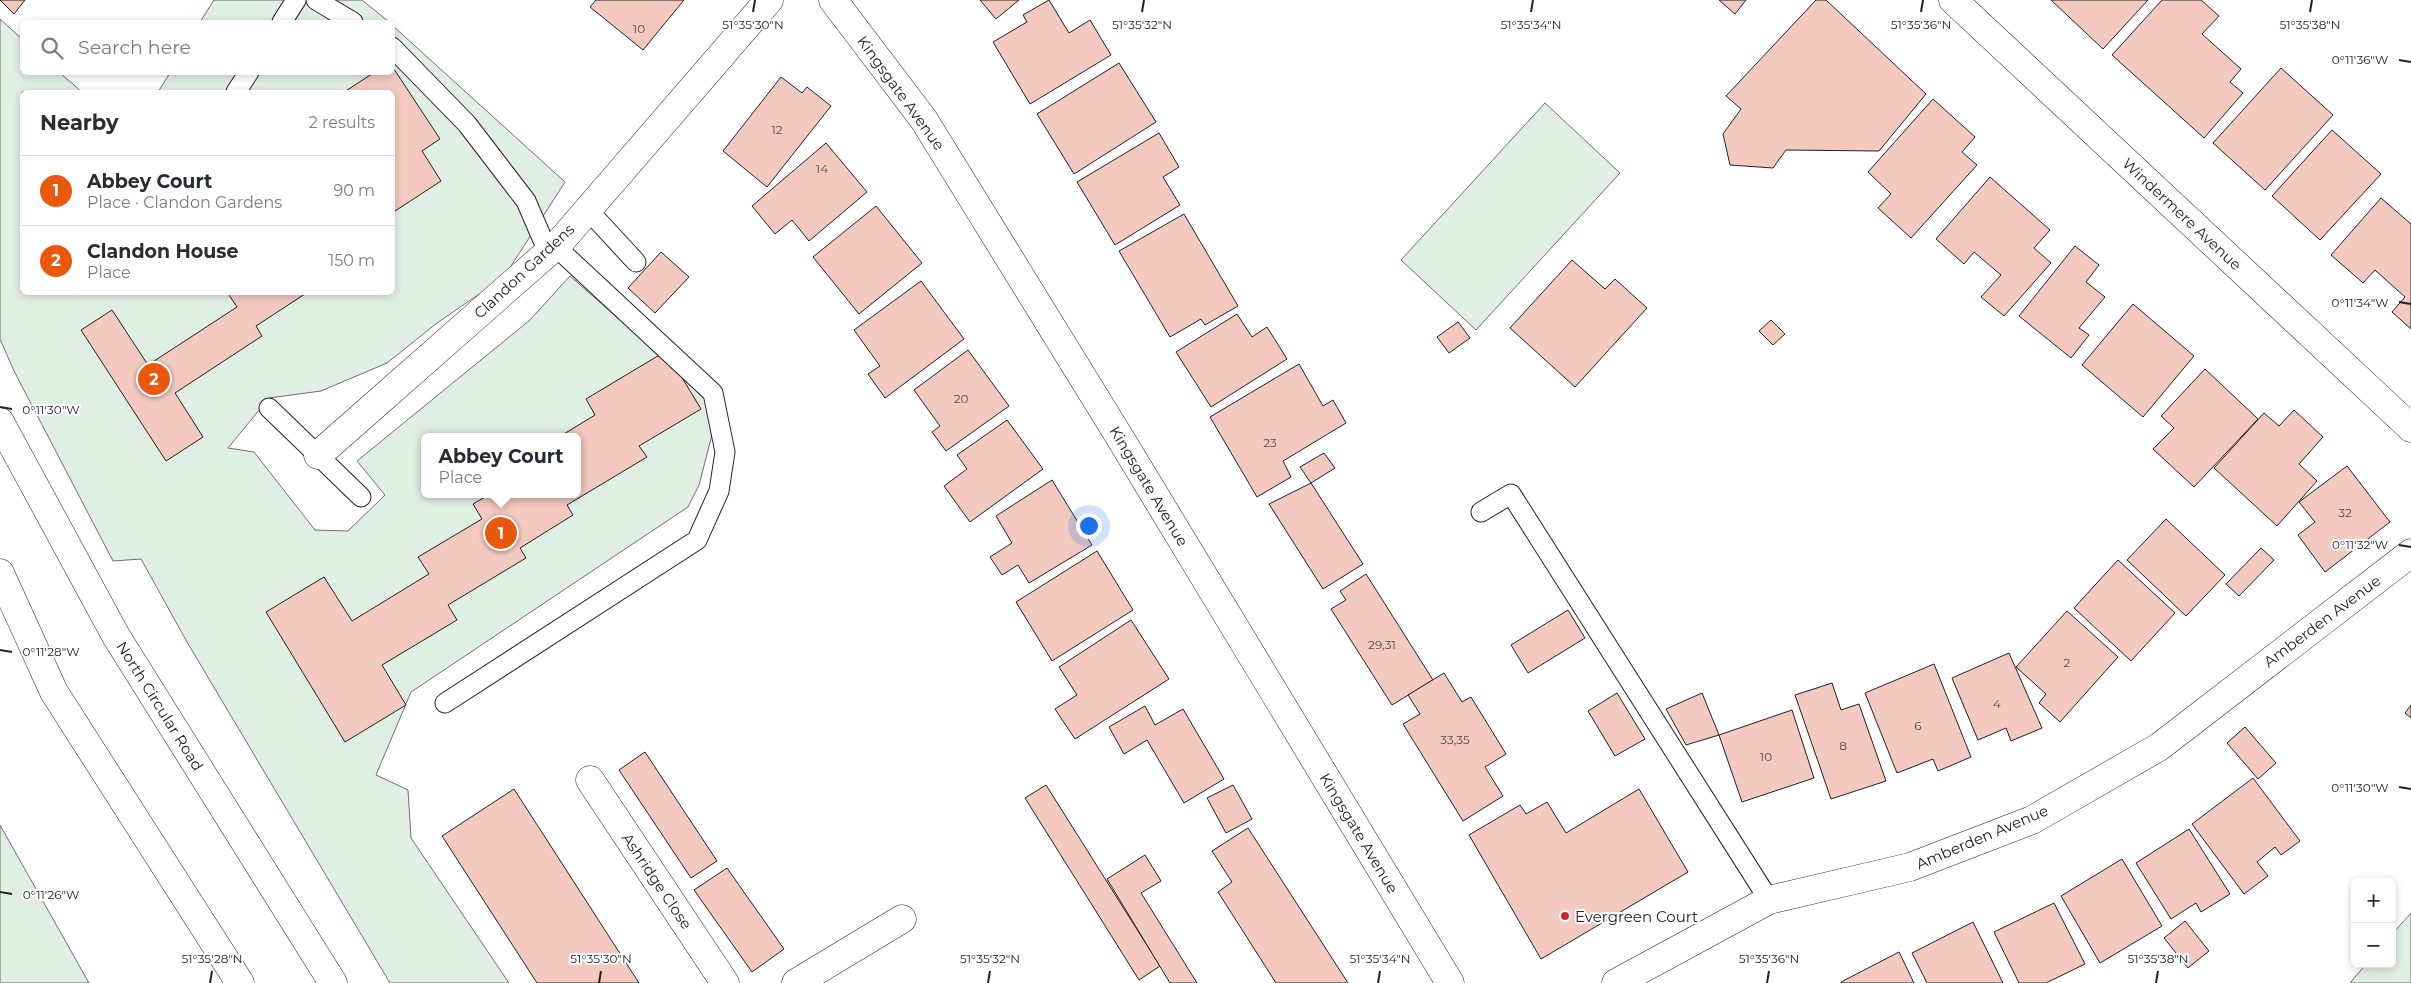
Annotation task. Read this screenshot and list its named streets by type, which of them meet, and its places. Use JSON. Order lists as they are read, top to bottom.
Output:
{
  "streets": {
    "main road": [
      "Kingsgate Avenue",
      "Windermere Avenue",
      "Clandon Gardens",
      "Amberden Avenue",
      "North Circular Road",
      "Ashridge Close"
    ]
  },
  "places": ["Evergreen Court"],
  "house_numbers": [
    "10",
    "12",
    "14",
    "20",
    "23",
    "32",
    "29,31",
    "2",
    "4",
    "6",
    "33,35",
    "8",
    "10"
  ],
  "page": {
    "search": "Search here",
    "heading": ["Nearby", "2 results"],
    "list": [
      {
        "mark": "1",
        "name": "Abbey Court",
        "note": "Place · Clandon Gardens",
        "value": "90 m"
      },
      {
        "mark": "2",
        "name": "Clandon House",
        "note": "Place",
        "value": "150 m"
      }
    ],
    "pins": ["2", "1"],
    "popup": ["Abbey Court", "Place"],
    "map_buttons": ["+", "−"]
  },
  "coordinates": [
    "51°35'32\"N",
    "51°35'30\"N",
    "51°35'34\"N",
    "51°35'36\"N",
    "51°35'38\"N",
    "0°11'36\"W",
    "0°11'34\"W",
    "0°11'30\"W",
    "0°11'32\"W",
    "0°11'28\"W",
    "0°11'26\"W",
    "51°35'28\"N"
  ]
}
